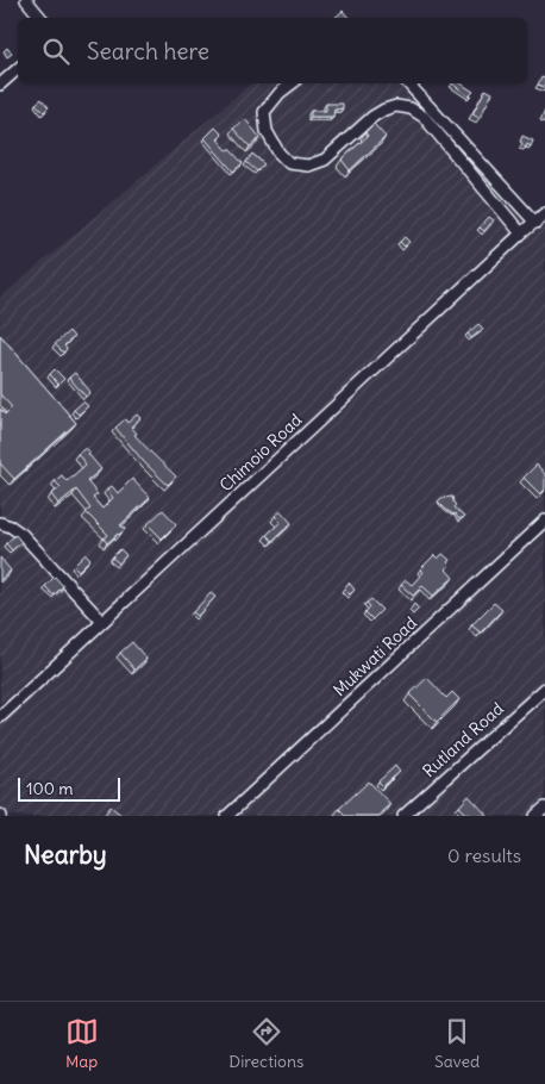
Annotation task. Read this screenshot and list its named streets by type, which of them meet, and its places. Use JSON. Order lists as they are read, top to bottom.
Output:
{
  "streets": {
    "street": ["Chimoio Road", "Mukwati Road", "Rutland Road"]
  },
  "scale_bar": "100 m",
  "page": {
    "search": "Search here",
    "scale": "100 m",
    "heading": ["Nearby", "0 results"],
    "nav": ["Map", "Directions", "Saved"]
  }
}
